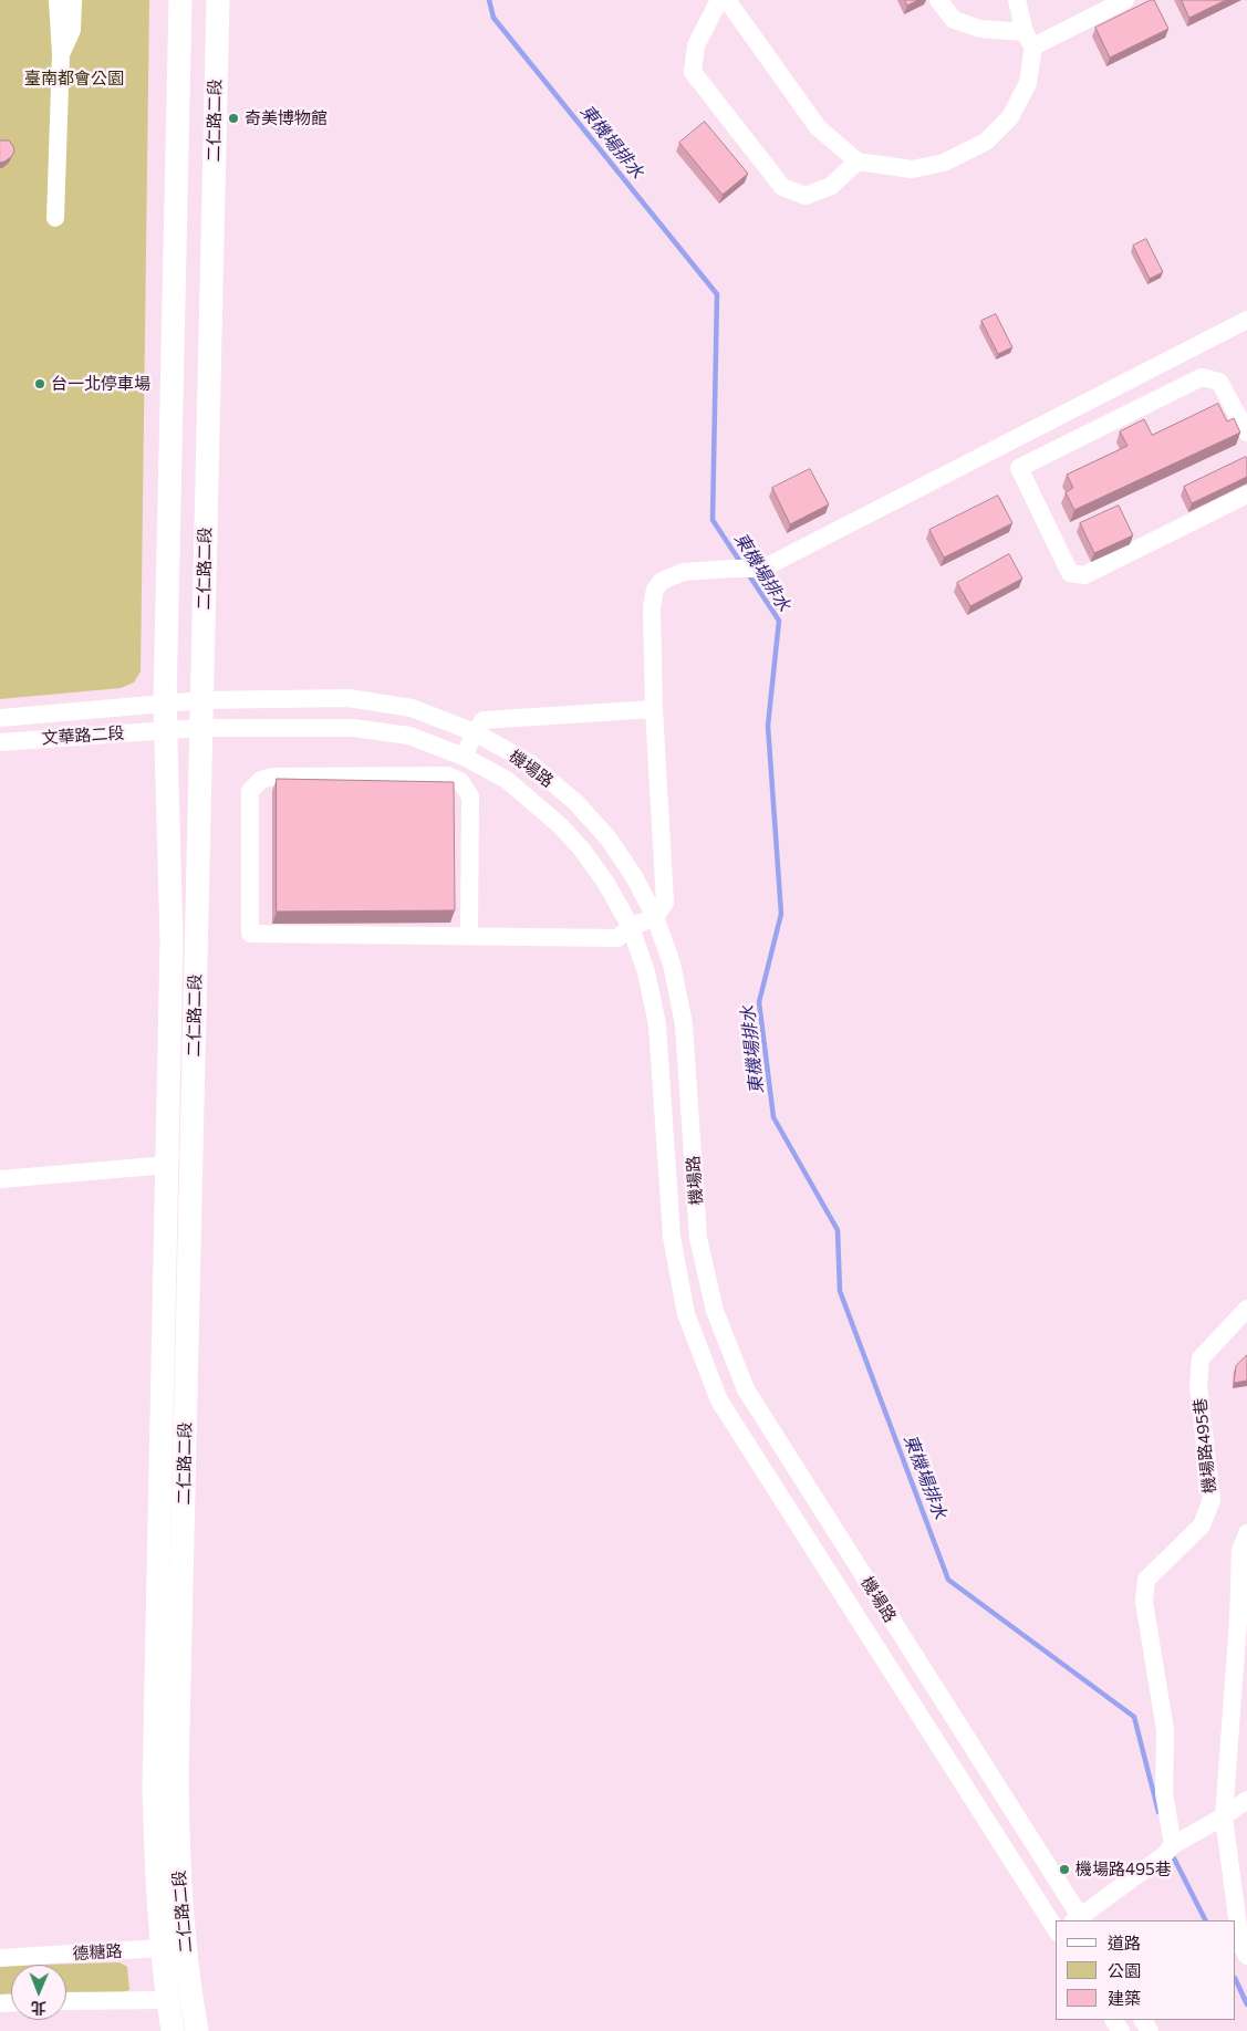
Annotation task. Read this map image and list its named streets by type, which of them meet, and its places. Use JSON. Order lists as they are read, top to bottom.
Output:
{
  "streets": {
    "main road": ["二仁路二段"],
    "street": [
      "文華路二段",
      "機場路",
      "機場路495巷",
      "德糖路"
    ]
  },
  "crossings": [
    ["二仁路二段", "文華路二段"],
    ["二仁路二段", "機場路"],
    ["二仁路二段", "德糖路"],
    ["文華路二段", "機場路"]
  ],
  "water": ["東機場排水"],
  "parks": ["臺南都會公園"],
  "places": ["奇美博物館", "台一北停車場", "機場路495巷"],
  "legend": ["道路", "公園", "建築"],
  "north": "bottom"
}
